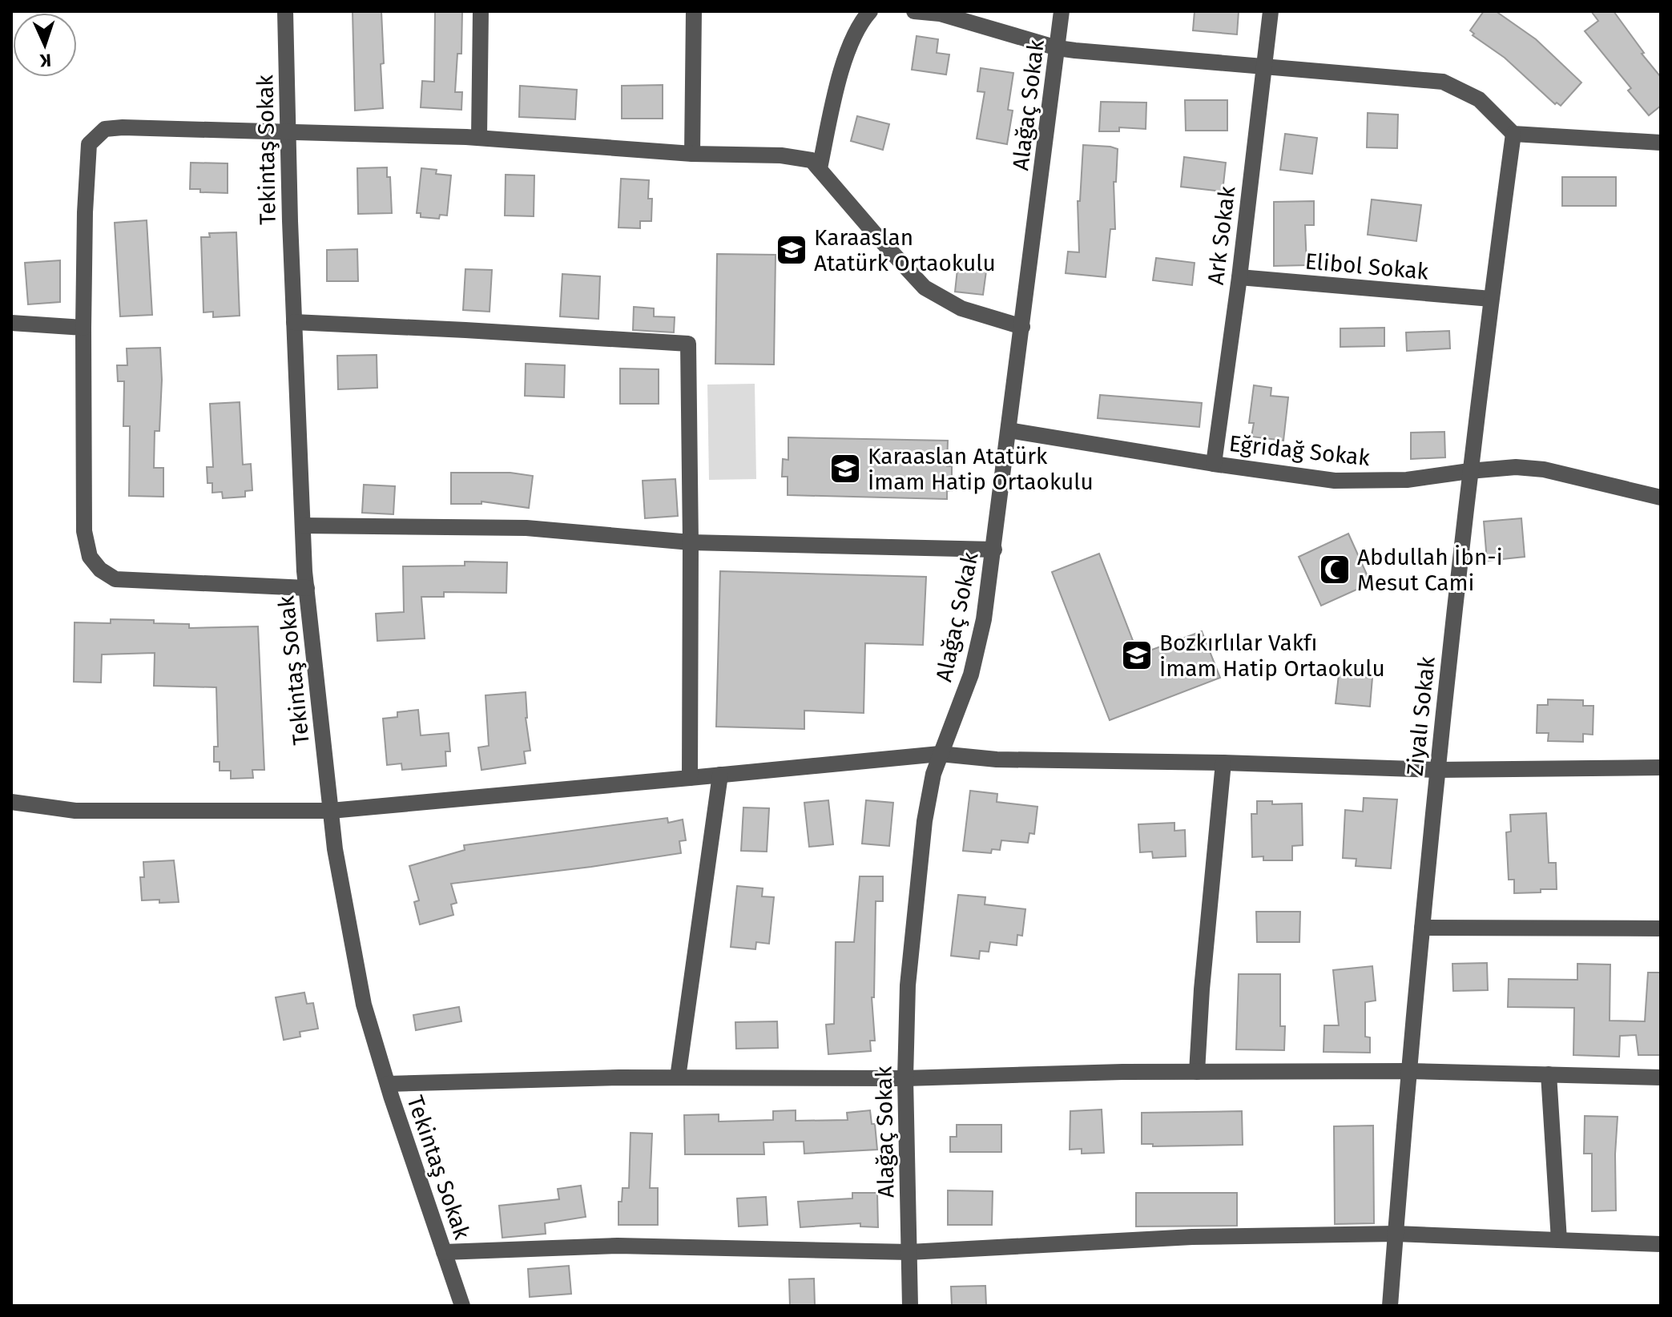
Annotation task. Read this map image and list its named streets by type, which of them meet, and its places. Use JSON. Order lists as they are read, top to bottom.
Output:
{
  "streets": {
    "street": [
      "Alağaç Sokak",
      "Tekintaş Sokak",
      "Ark Sokak",
      "Elibol Sokak",
      "Eğridağ Sokak",
      "Ziyalı Sokak"
    ]
  },
  "crossings": [
    ["Alağaç Sokak", "Eğridağ Sokak"],
    ["Ark Sokak", "Elibol Sokak"],
    ["Ark Sokak", "Eğridağ Sokak"],
    ["Elibol Sokak", "Ziyalı Sokak"],
    ["Eğridağ Sokak", "Ziyalı Sokak"]
  ],
  "places": {
    "school or university": ["Karaaslan Atatürk Ortaokulu", "Karaaslan Atatürk İmam Hatip Ortaokulu", "Bozkırlılar Vakfı İmam Hatip Ortaokulu"],
    "mosque": ["Abdullah İbn-i Mesut Cami"]
  },
  "north": "bottom"
}
